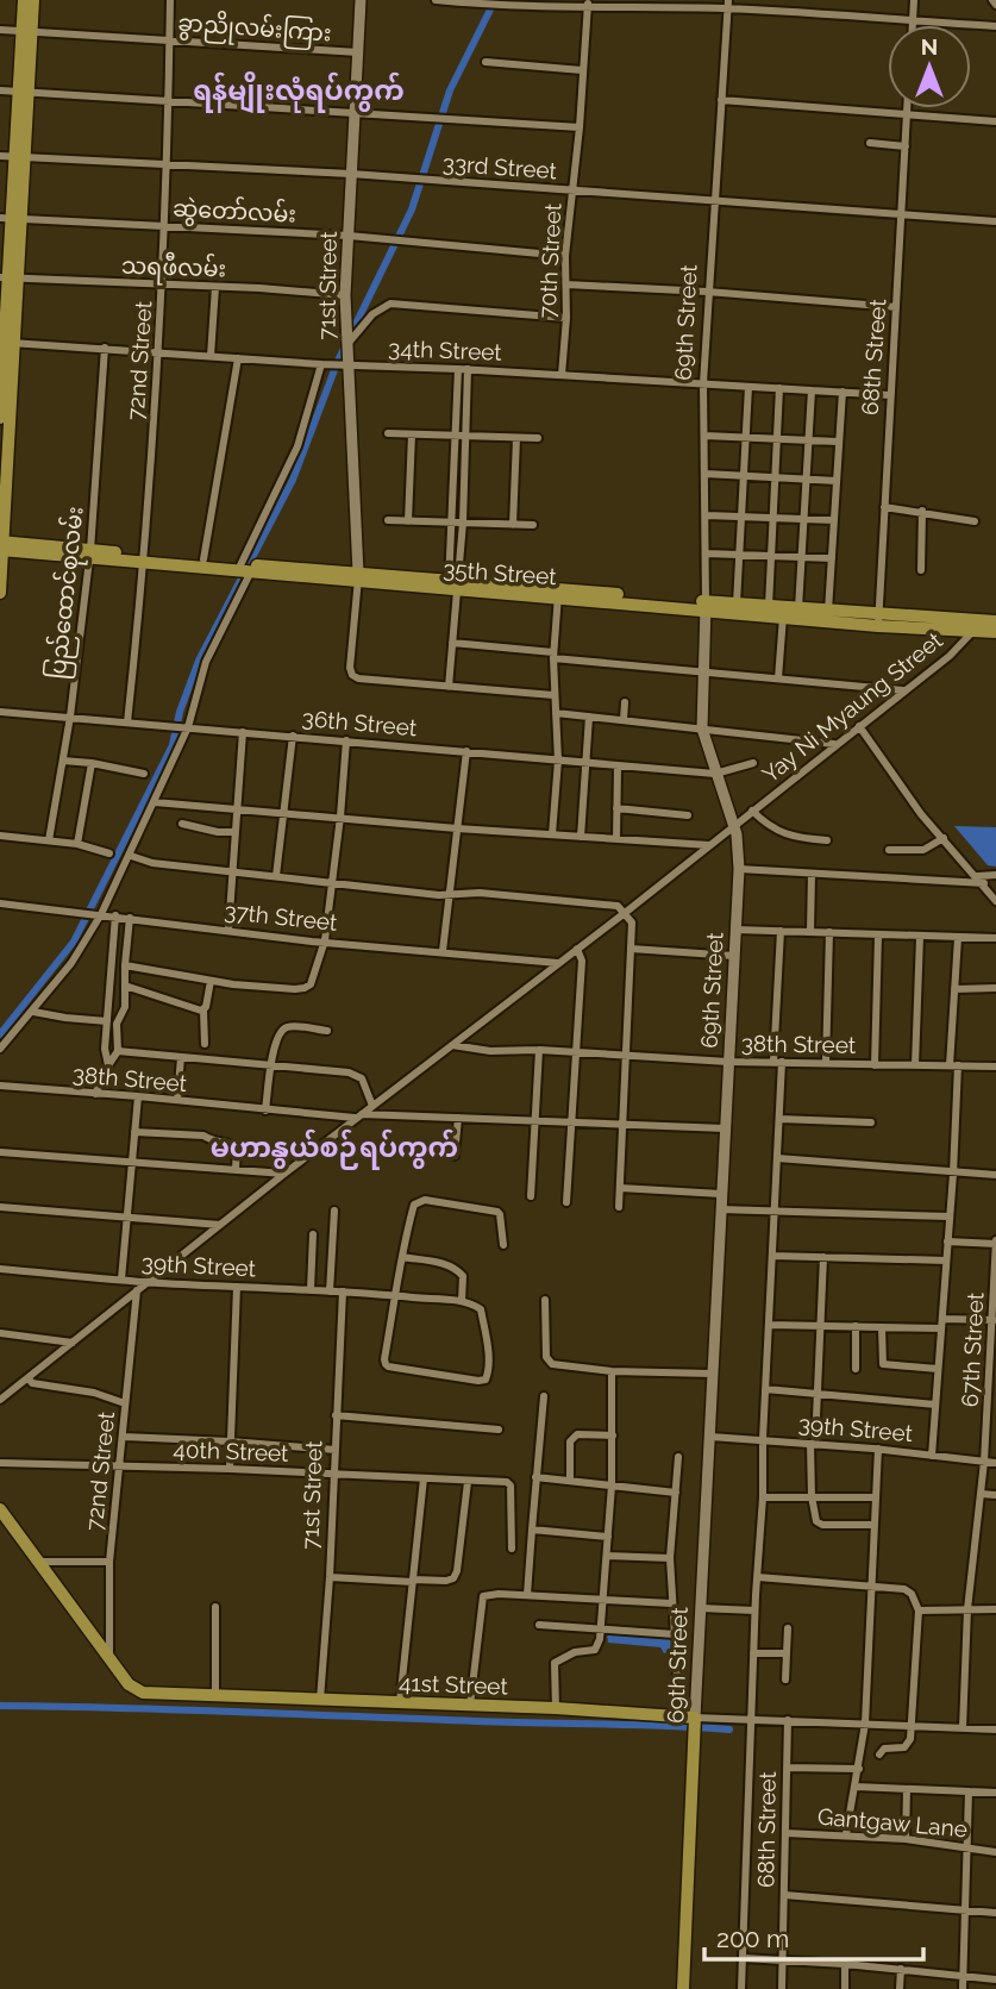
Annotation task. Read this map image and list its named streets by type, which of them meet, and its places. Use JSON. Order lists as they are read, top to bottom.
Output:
{
  "streets": {
    "main road": [
      "71st Street",
      "69th Street",
      "35th Street",
      "41st Street"
    ],
    "street": [
      "ခွာညိုလမ်းကြား",
      "33rd Street",
      "ဆွဲတော်လမ်း",
      "70th Street",
      "သရဖီလမ်း",
      "34th Street",
      "68th Street",
      "72nd Street",
      "ပြည်ထောင်စုလမ်း",
      "Yay Ni Myaung Street",
      "36th Street",
      "37th Street",
      "38th Street",
      "39th Street",
      "67th Street",
      "40th Street",
      "Gantgaw Lane"
    ]
  },
  "crossings": [
    ["ခွာညိုလမ်းကြား", "71st Street"],
    ["ခွာညိုလမ်းကြား", "72nd Street"],
    ["33rd Street", "70th Street"],
    ["33rd Street", "71st Street"],
    ["33rd Street", "69th Street"],
    ["33rd Street", "68th Street"],
    ["33rd Street", "72nd Street"],
    ["ဆွဲတော်လမ်း", "70th Street"],
    ["ဆွဲတော်လမ်း", "71st Street"],
    ["ဆွဲတော်လမ်း", "72nd Street"],
    ["70th Street", "34th Street"],
    ["သရဖီလမ်း", "71st Street"],
    ["သရဖီလမ်း", "72nd Street"],
    ["71st Street", "34th Street"],
    ["71st Street", "35th Street"],
    ["71st Street", "39th Street"],
    ["71st Street", "40th Street"],
    ["71st Street", "41st Street"],
    ["69th Street", "34th Street"],
    ["69th Street", "35th Street"],
    ["69th Street", "Yay Ni Myaung Street"],
    ["69th Street", "36th Street"],
    ["69th Street", "38th Street"],
    ["69th Street", "39th Street"],
    ["69th Street", "41st Street"],
    ["34th Street", "68th Street"],
    ["34th Street", "72nd Street"],
    ["34th Street", "ပြည်ထောင်စုလမ်း"],
    ["68th Street", "35th Street"],
    ["68th Street", "41st Street"],
    ["68th Street", "Gantgaw Lane"],
    ["72nd Street", "35th Street"],
    ["72nd Street", "Yay Ni Myaung Street"],
    ["72nd Street", "36th Street"],
    ["72nd Street", "40th Street"],
    ["72nd Street", "41st Street"],
    ["35th Street", "ပြည်ထောင်စုလမ်း"],
    ["35th Street", "Yay Ni Myaung Street"],
    ["ပြည်ထောင်စုလမ်း", "36th Street"],
    ["Yay Ni Myaung Street", "37th Street"],
    ["Yay Ni Myaung Street", "38th Street"],
    ["Yay Ni Myaung Street", "39th Street"],
    ["39th Street", "67th Street"],
    ["67th Street", "41st Street"]
  ],
  "districts": ["ရန်မျိုးလုံရပ်ကွက်", "မဟာနွယ်စဉ်ရပ်ကွက်"],
  "scale_bar": "200 m",
  "north": "top"
}
